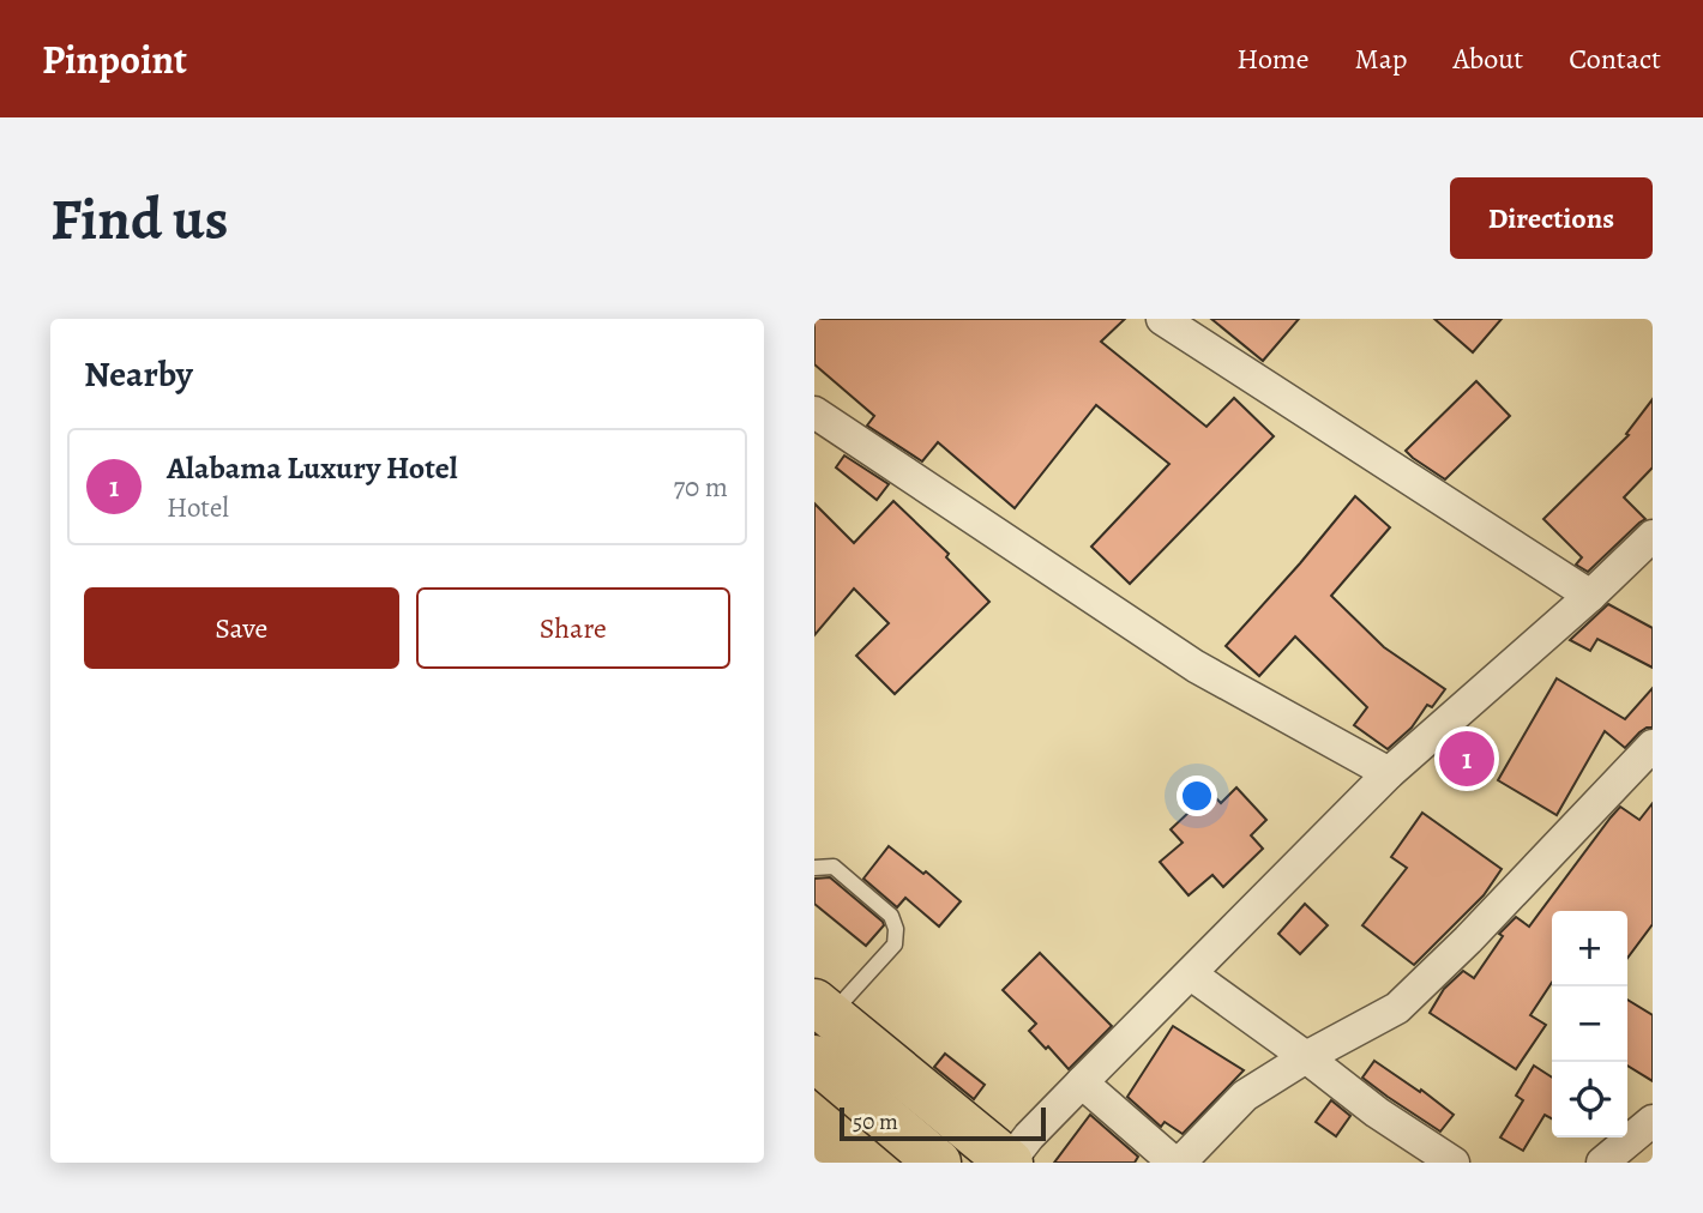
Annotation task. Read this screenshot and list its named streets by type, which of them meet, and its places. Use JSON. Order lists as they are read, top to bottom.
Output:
{
  "scale_bar": "50 m",
  "page": {
    "header": "Pinpoint",
    "nav": [
      "Home",
      "Map",
      "About",
      "Contact"
    ],
    "buttons": [
      "Directions",
      ["Save", "Share"]
    ],
    "title": "Find us",
    "heading": "Nearby",
    "list": [
      {
        "mark": "1",
        "name": "Alabama Luxury Hotel",
        "note": "Hotel",
        "value": "70 m"
      }
    ],
    "pins": "1",
    "map_buttons": ["+", "−"],
    "scale": "50 m"
  }
}
